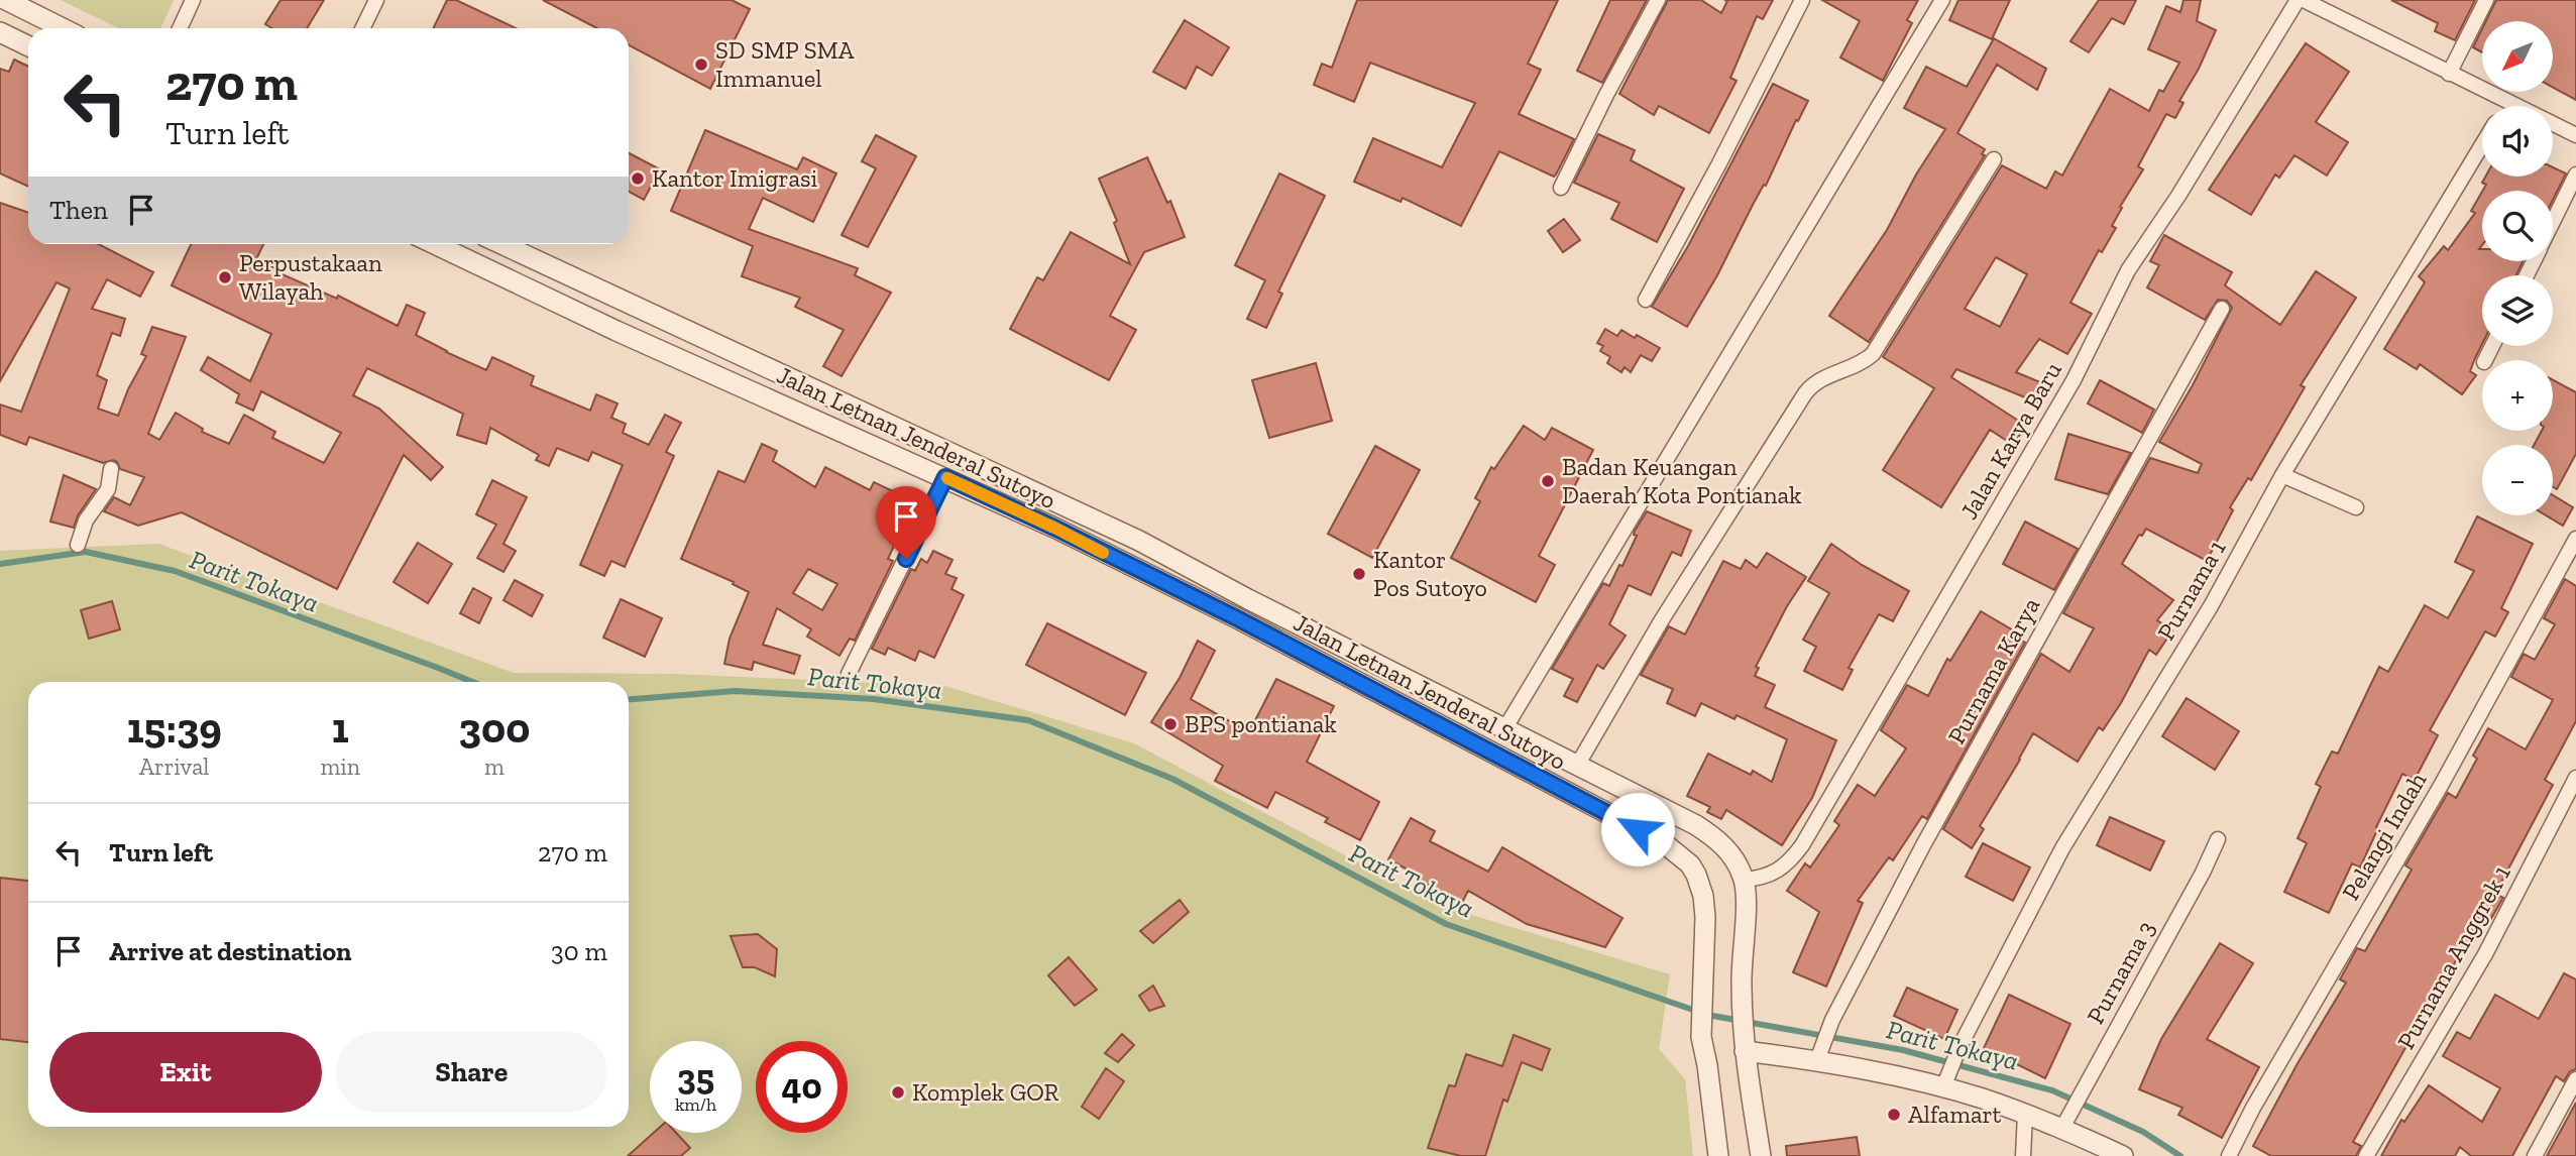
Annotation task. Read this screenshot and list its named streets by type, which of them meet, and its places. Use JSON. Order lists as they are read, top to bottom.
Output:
{
  "streets": {
    "street": [
      "Jalan Letnan Jenderal Sutoyo",
      "Jalan Karya Baru",
      "Purnama 1",
      "Purnama Karya",
      "Pelangi Indah",
      "Purnama Anggrek 1",
      "Purnama 3"
    ]
  },
  "crossings": [
    ["Jalan Letnan Jenderal Sutoyo", "Jalan Karya Baru"]
  ],
  "water": ["Parit Tokaya"],
  "places": [
    "SD SMP SMA Immanuel",
    "Kantor Imigrasi",
    "Perpustakaan Wilayah",
    "Badan Keuangan Daerah Kota Pontianak",
    "Kantor Pos Sutoyo",
    "BPS pontianak",
    "Komplek GOR",
    "Alfamart"
  ],
  "north": "bottom left",
  "page": {
    "map_buttons": ["+", "−"],
    "turn": ["270 m", "Turn left"],
    "then": "Then",
    "eta": [
      "15:39",
      "Arrival",
      "1",
      "min",
      "300",
      "m"
    ],
    "list": [
      {
        "name": "Turn left",
        "value": "270 m"
      },
      {
        "name": "Arrive at destination",
        "value": "30 m"
      }
    ],
    "buttons": ["Exit", "Share"],
    "speed": "35 km/h",
    "limit": "40"
  }
}
